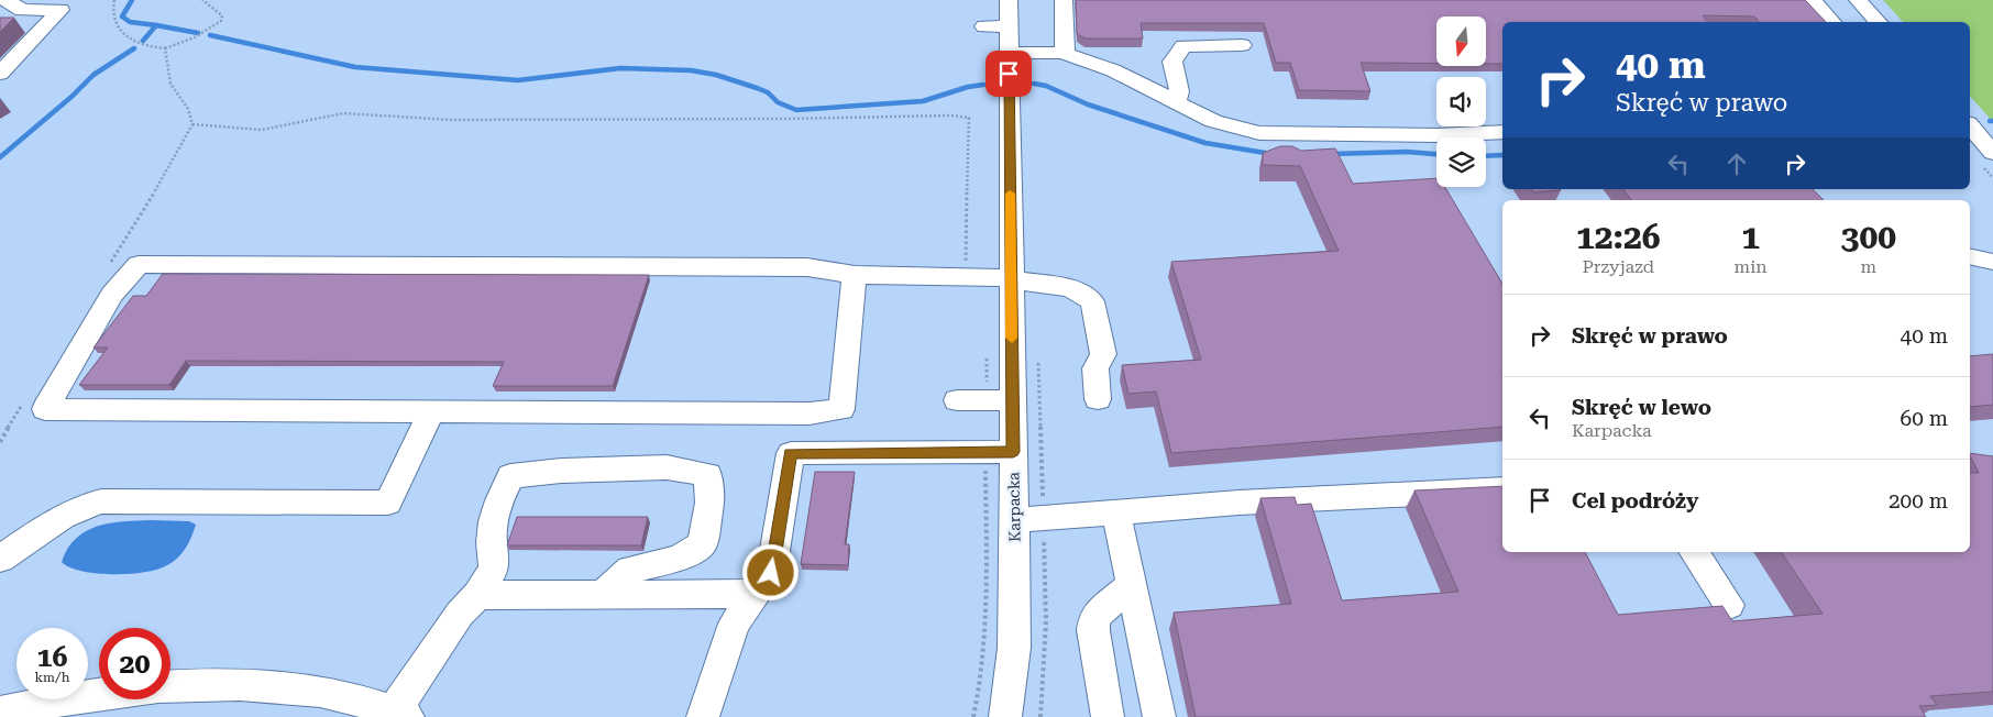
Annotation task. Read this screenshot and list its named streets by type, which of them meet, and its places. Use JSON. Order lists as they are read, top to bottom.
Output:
{
  "streets": {
    "street": ["Karpacka"]
  },
  "north": "bottom",
  "page": {
    "turn": ["40 m", "Skręć w prawo"],
    "eta": [
      "12:26",
      "Przyjazd",
      "1",
      "min",
      "300",
      "m"
    ],
    "list": [
      {
        "name": "Skręć w prawo",
        "value": "40 m"
      },
      {
        "name": "Skręć w lewo",
        "note": "Karpacka",
        "value": "60 m"
      },
      {
        "name": "Cel podróży",
        "value": "200 m"
      }
    ],
    "speed": "16 km/h",
    "limit": "20"
  }
}
